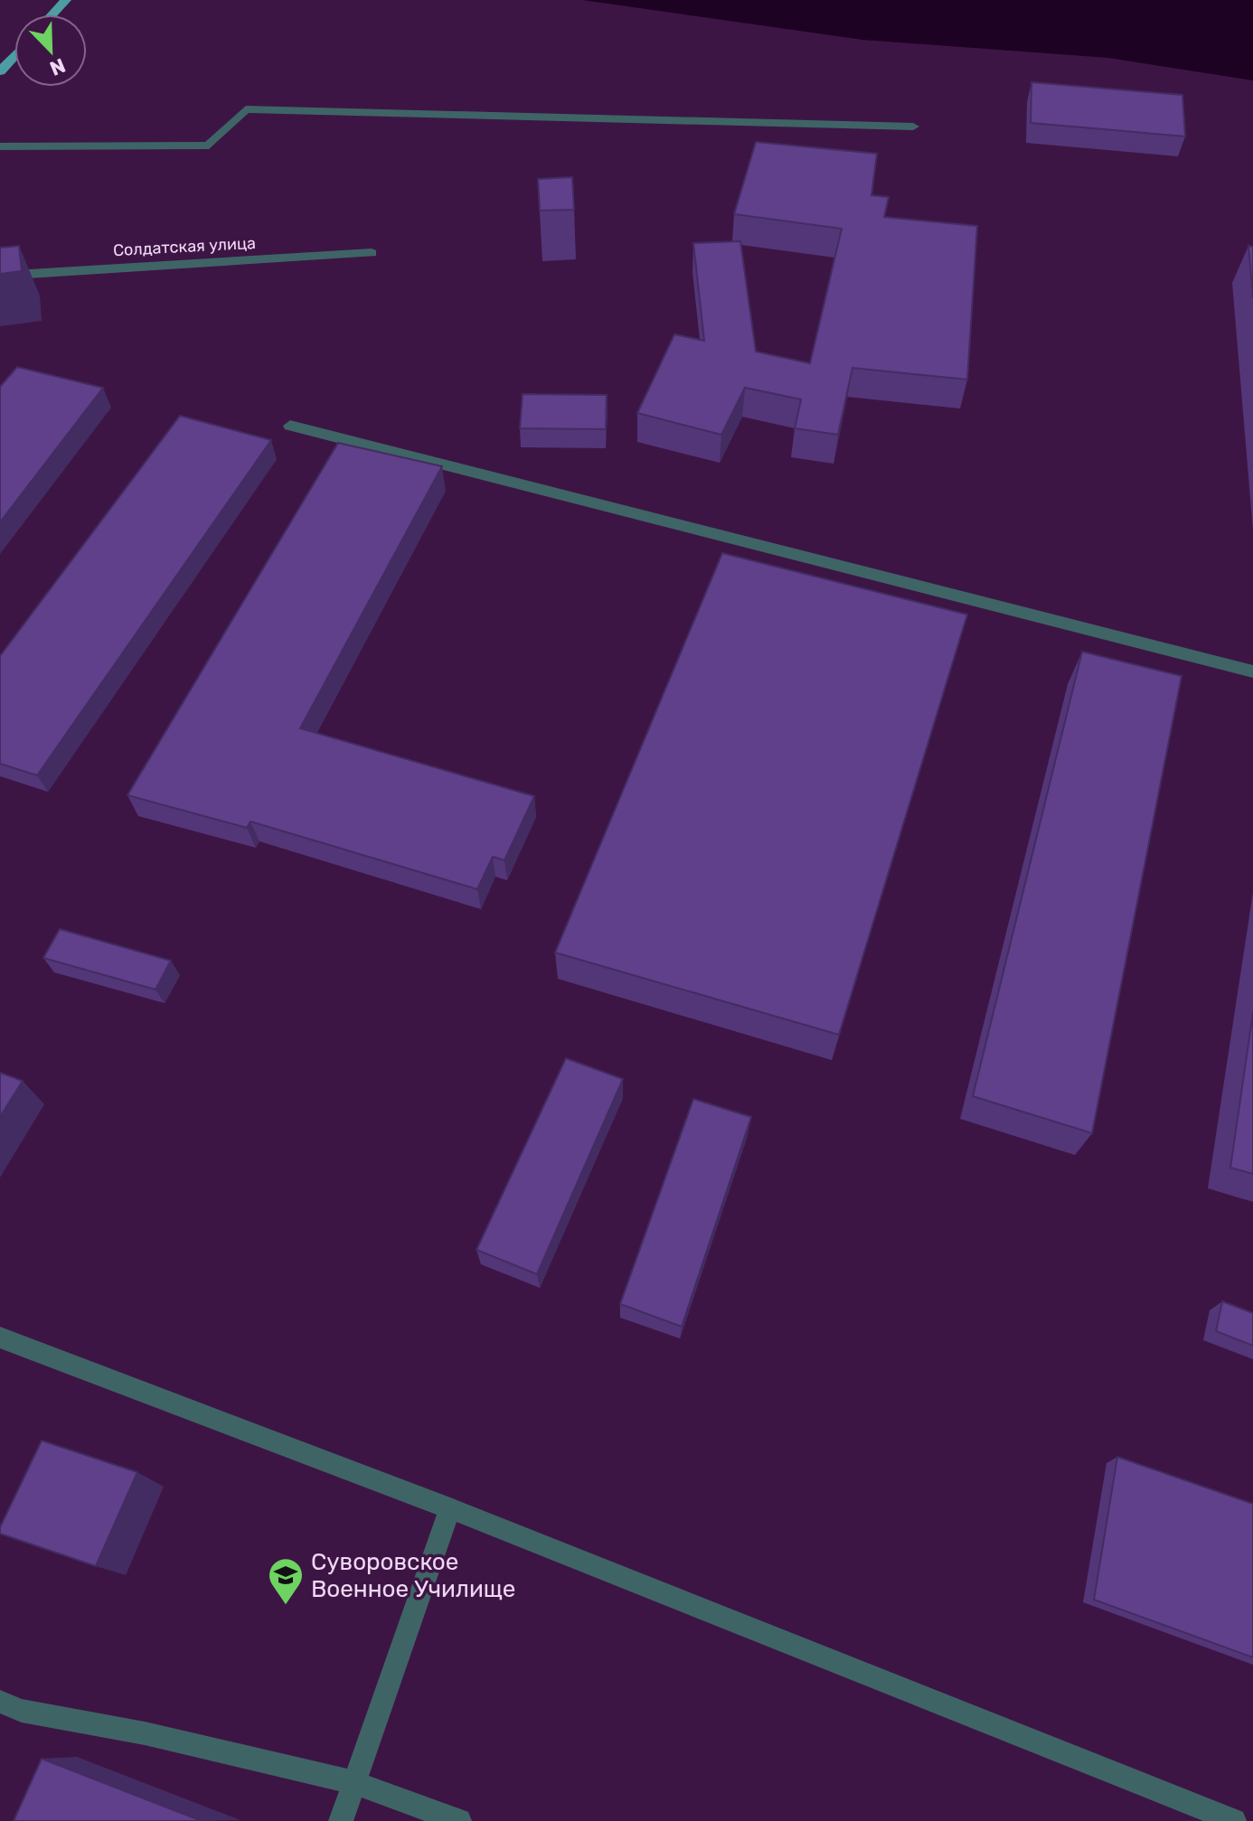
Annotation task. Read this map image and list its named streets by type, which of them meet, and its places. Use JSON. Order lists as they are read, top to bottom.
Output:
{
  "streets": {
    "street": ["Солдатская улица"]
  },
  "places": {
    "school or university": ["Суворовское Военное Училище"]
  },
  "north": "bottom right"
}
